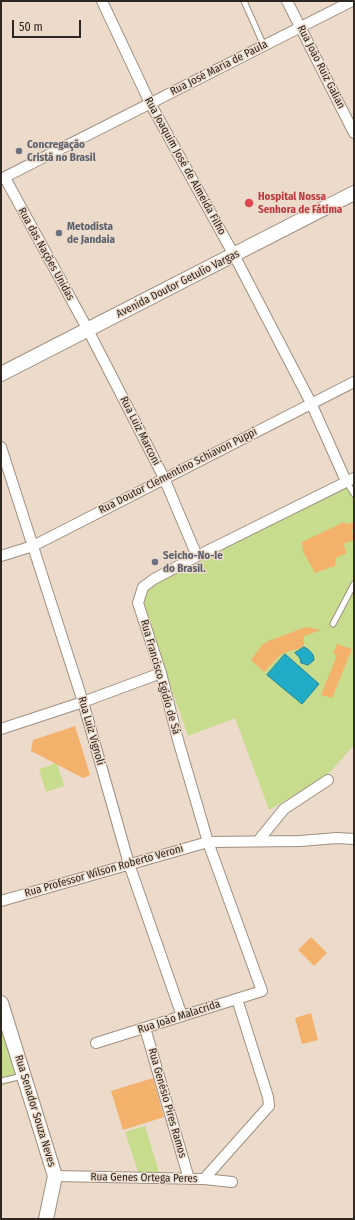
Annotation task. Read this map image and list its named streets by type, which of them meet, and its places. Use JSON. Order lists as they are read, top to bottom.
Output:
{
  "streets": {
    "street": [
      "Rua João Ruiz Galian",
      "Rua José Maria de Paula",
      "Rua Joaquim José de Almeida Filho",
      "Rua das Nações Unidas",
      "Avenida Doutor Getulio Vargas",
      "Rua Luiz Marconi",
      "Rua Doutor Clementino Schiavon Puppi",
      "Rua Francisco Egídio de Sá",
      "Rua Luiz Vignoli",
      "Rua Professor Wilson Roberto Veroni",
      "Rua João Malacrida",
      "Rua Genésio Pires Ramos",
      "Rua Senador Souza Neves",
      "Rua Genes Ortega Peres"
    ]
  },
  "crossings": [
    ["Rua João Ruiz Galian", "Rua José Maria de Paula"],
    ["Rua José Maria de Paula", "Rua Joaquim José de Almeida Filho"],
    ["Rua José Maria de Paula", "Rua das Nações Unidas"],
    ["Rua Joaquim José de Almeida Filho", "Avenida Doutor Getulio Vargas"],
    ["Rua Joaquim José de Almeida Filho", "Rua Doutor Clementino Schiavon Puppi"],
    ["Rua Joaquim José de Almeida Filho", "Rua Francisco Egídio de Sá"],
    ["Rua das Nações Unidas", "Avenida Doutor Getulio Vargas"],
    ["Rua das Nações Unidas", "Rua Luiz Marconi"],
    ["Avenida Doutor Getulio Vargas", "Rua Luiz Marconi"],
    ["Rua Luiz Marconi", "Rua Doutor Clementino Schiavon Puppi"],
    ["Rua Luiz Marconi", "Rua Francisco Egídio de Sá"],
    ["Rua Doutor Clementino Schiavon Puppi", "Rua Luiz Vignoli"],
    ["Rua Francisco Egídio de Sá", "Rua Professor Wilson Roberto Veroni"],
    ["Rua Francisco Egídio de Sá", "Rua João Malacrida"],
    ["Rua Luiz Vignoli", "Rua Professor Wilson Roberto Veroni"],
    ["Rua Luiz Vignoli", "Rua João Malacrida"],
    ["Rua João Malacrida", "Rua Genésio Pires Ramos"],
    ["Rua Genésio Pires Ramos", "Rua Genes Ortega Peres"],
    ["Rua Senador Souza Neves", "Rua Genes Ortega Peres"]
  ],
  "places": [
    "Concregação Cristã no Brasil",
    "Hospital Nossa Senhora de Fátima",
    "Metodista de Jandaia",
    "Seicho-No-Ie do Brasil."
  ],
  "scale_bar": "50 m"
}
